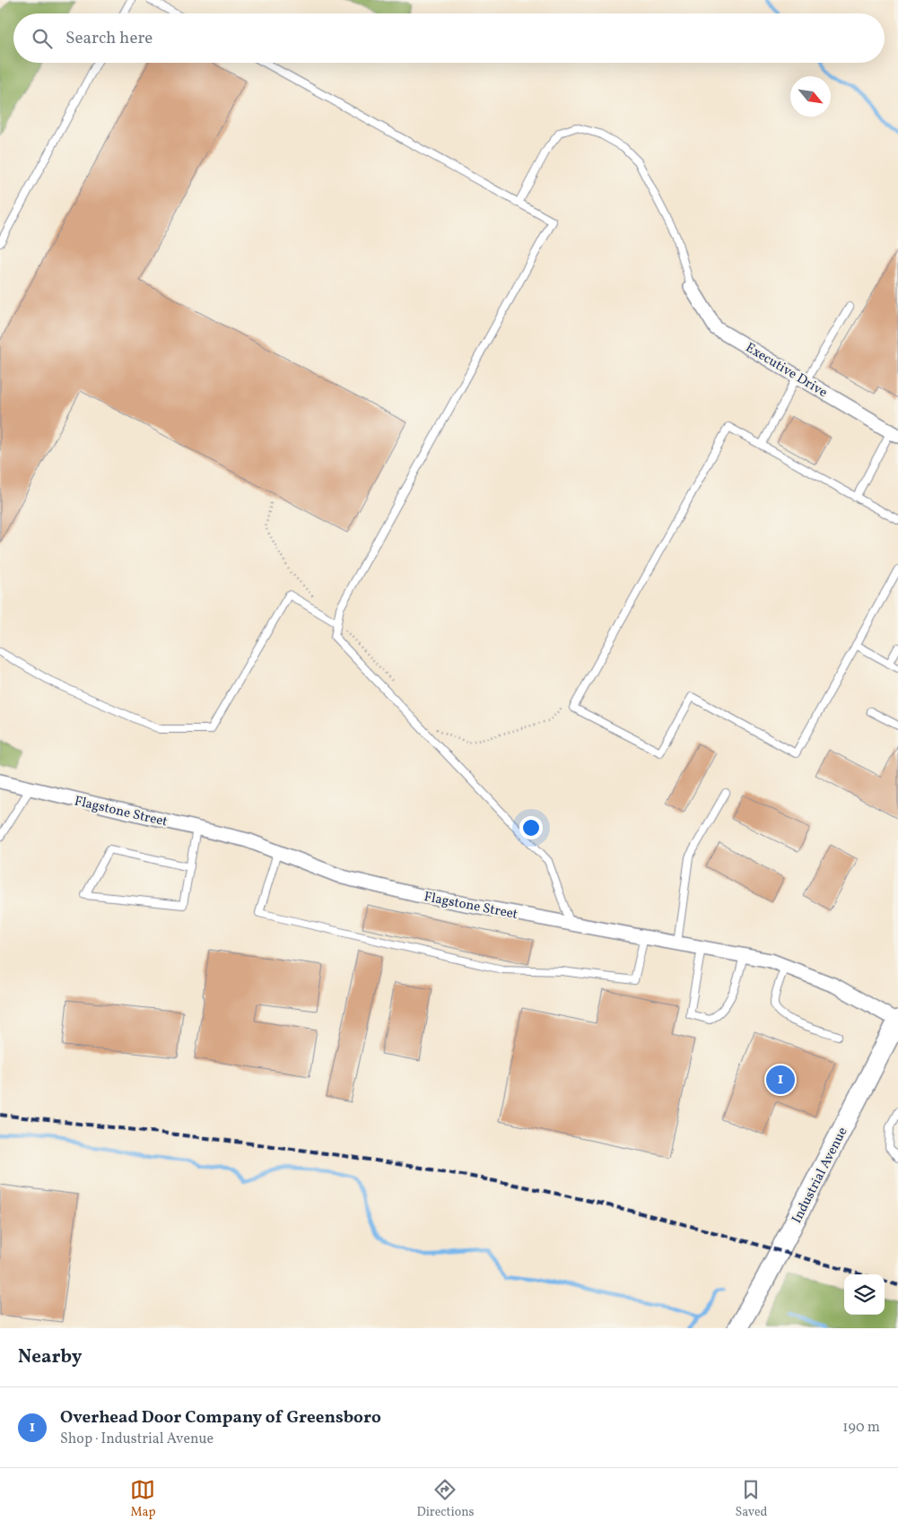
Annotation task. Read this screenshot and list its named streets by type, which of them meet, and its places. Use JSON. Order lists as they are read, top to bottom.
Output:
{
  "streets": {
    "main road": ["Industrial Avenue"],
    "street": ["Executive Drive", "Flagstone Street"]
  },
  "crossings": [
    ["Flagstone Street", "Industrial Avenue"]
  ],
  "north": "bottom right",
  "page": {
    "search": "Search here",
    "pins": "1",
    "heading": "Nearby",
    "list": [
      {
        "mark": "1",
        "name": "Overhead Door Company of Greensboro",
        "note": "Shop · Industrial Avenue",
        "value": "190 m"
      }
    ],
    "nav": ["Map", "Directions", "Saved"]
  }
}
